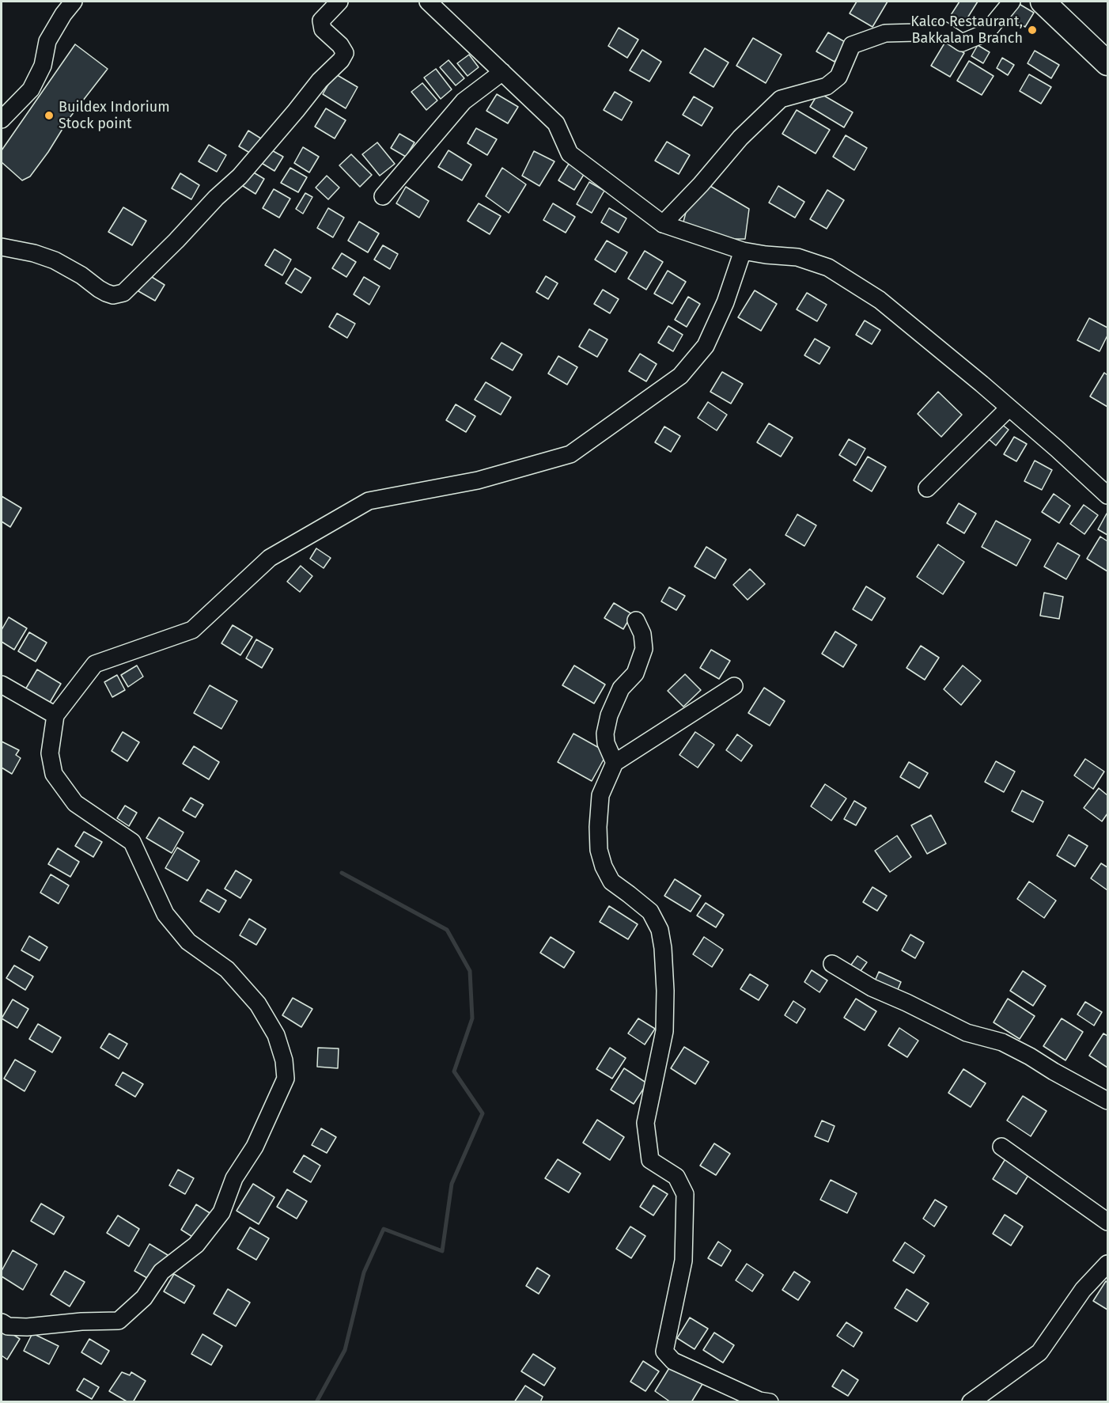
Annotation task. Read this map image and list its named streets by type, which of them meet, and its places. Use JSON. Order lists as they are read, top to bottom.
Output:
{
  "places": ["Kalco Restaurant, Bakkalam Branch", "Buildex Indorium Stock point"]
}
